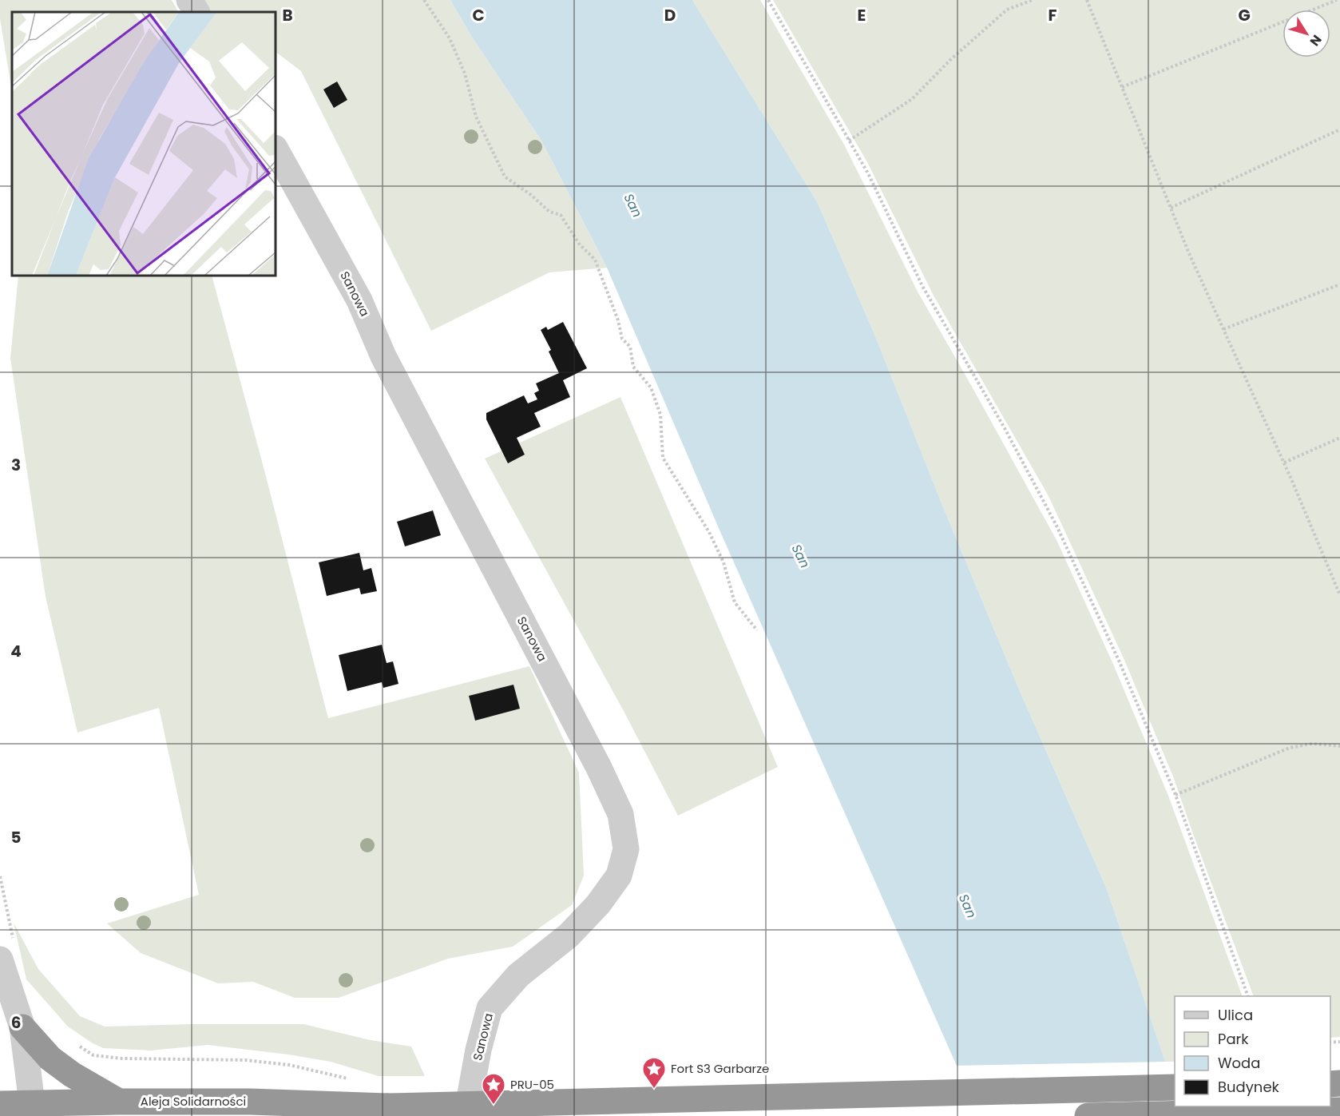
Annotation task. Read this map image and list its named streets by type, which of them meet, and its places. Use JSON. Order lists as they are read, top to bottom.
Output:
{
  "streets": {
    "highway": ["Aleja Solidarności"],
    "street": ["Sanowa"]
  },
  "water": ["San"],
  "places": {
    "place": ["Fort S3 Garbarze", "PRU-05"]
  },
  "legend": [
    "Ulica",
    "Park",
    "Woda",
    "Budynek"
  ],
  "north": "bottom right",
  "grid": {
    "columns": [
      "B",
      "C",
      "D",
      "E",
      "F",
      "G"
    ],
    "rows": [
      "3",
      "4",
      "5",
      "6"
    ]
  }
}
